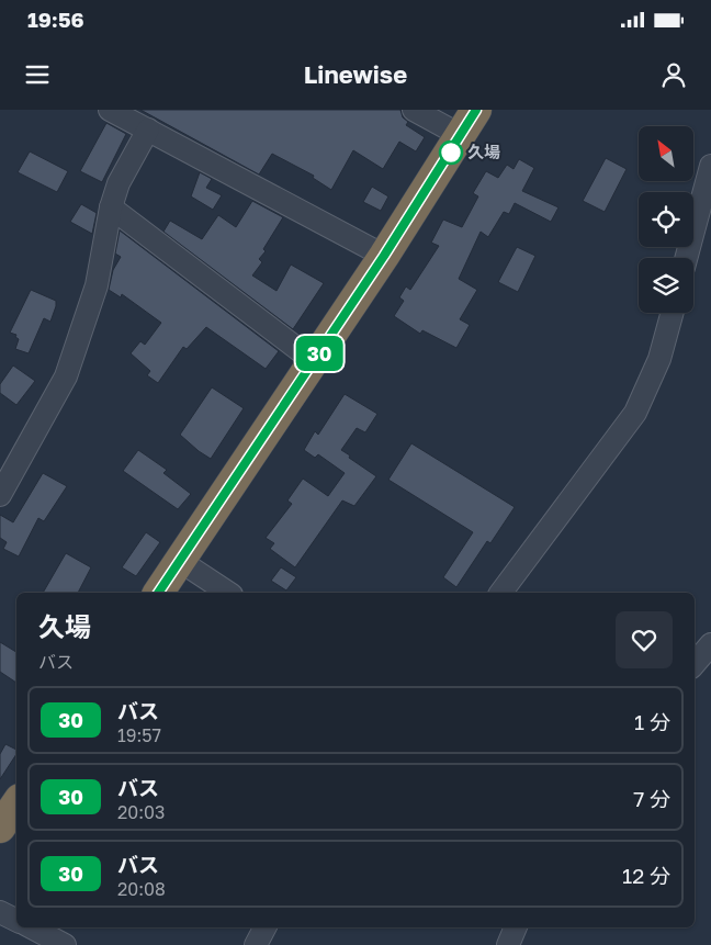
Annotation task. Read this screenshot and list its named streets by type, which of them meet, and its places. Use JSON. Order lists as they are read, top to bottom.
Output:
{
  "places": ["久場"],
  "lines": ["bus line 30"],
  "north": "top left",
  "page": {
    "status": "19:56",
    "header": "Linewise",
    "on_map": "30",
    "heading": ["久場", "バス"],
    "list": [
      {
        "mark": "30",
        "name": "バス",
        "note": "19:57",
        "value": "1 分"
      },
      {
        "mark": "30",
        "name": "バス",
        "note": "20:03",
        "value": "7 分"
      },
      {
        "mark": "30",
        "name": "バス",
        "note": "20:08",
        "value": "12 分"
      }
    ]
  }
}
